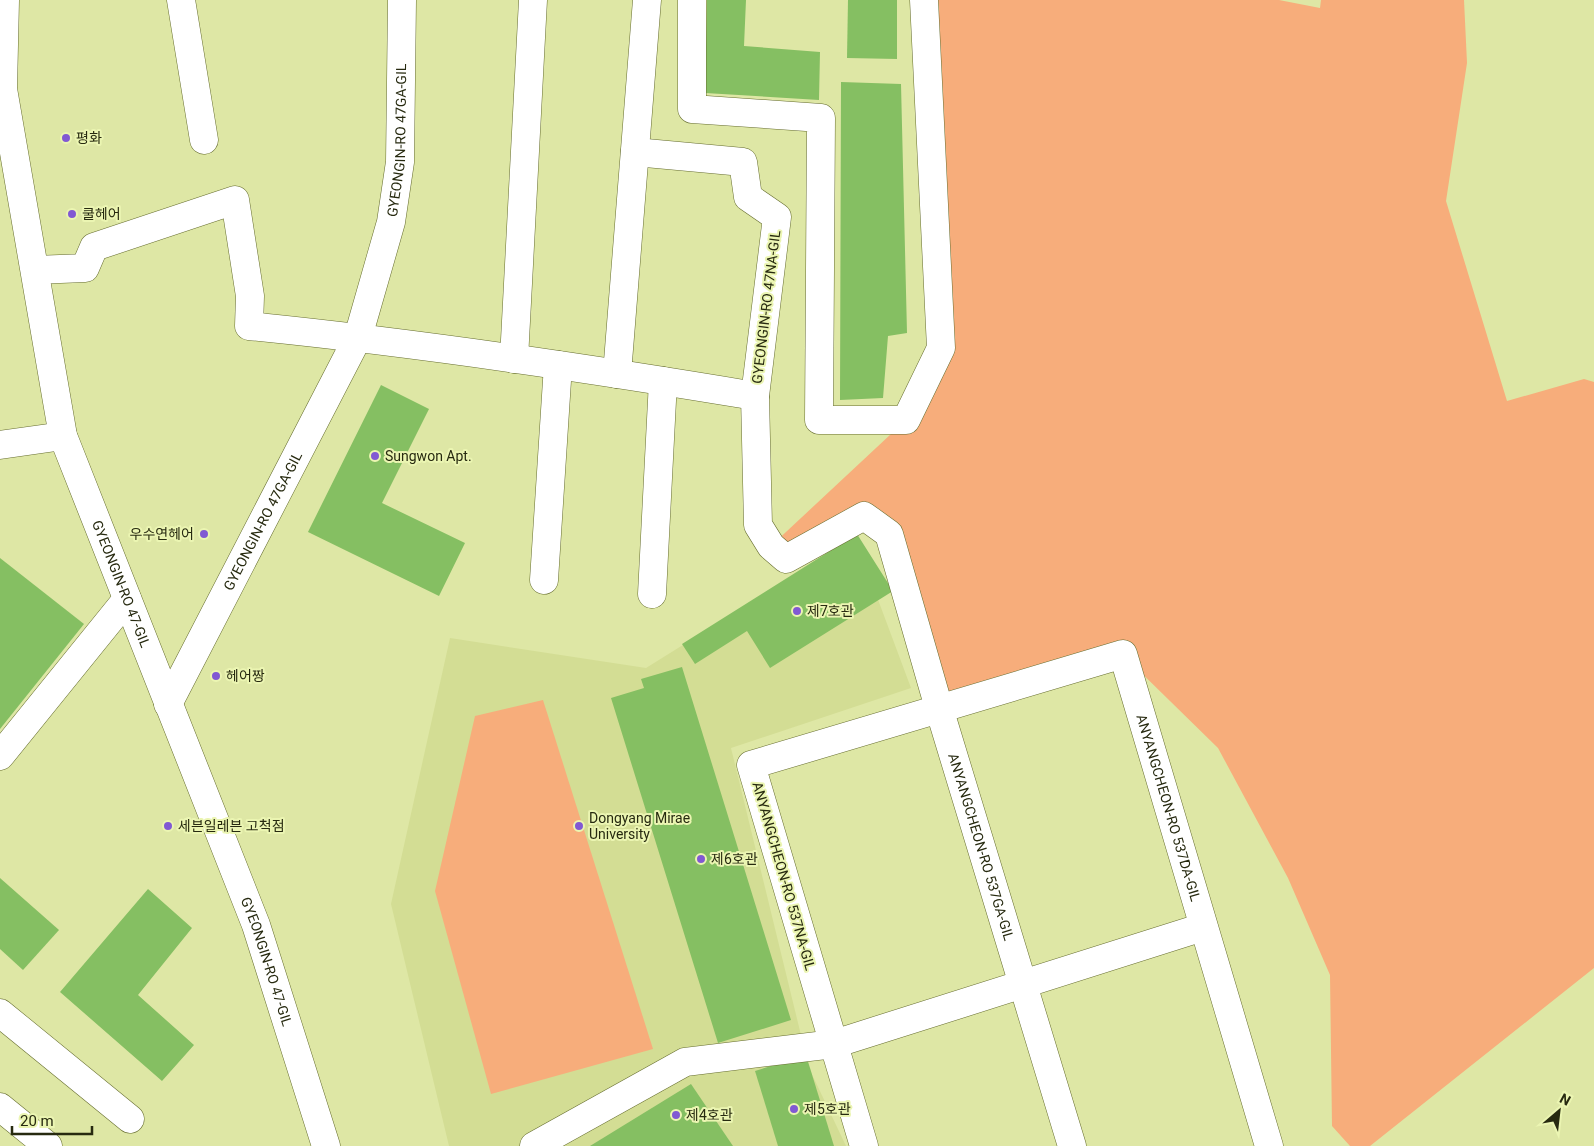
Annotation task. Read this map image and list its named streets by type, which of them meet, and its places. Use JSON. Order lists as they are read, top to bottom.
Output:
{
  "streets": {
    "street": [
      "GYEONGIN-RO 47GA-GIL",
      "GYEONGIN-RO 47NA-GIL",
      "GYEONGIN-RO 47-GIL",
      "ANYANGCHEON-RO 537DA-GIL",
      "ANYANGCHEON-RO 537GA-GIL",
      "ANYANGCHEON-RO 537NA-GIL"
    ]
  },
  "crossings": [
    ["GYEONGIN-RO 47GA-GIL", "GYEONGIN-RO 47NA-GIL"],
    ["GYEONGIN-RO 47GA-GIL", "GYEONGIN-RO 47-GIL"],
    ["GYEONGIN-RO 47NA-GIL", "ANYANGCHEON-RO 537GA-GIL"],
    ["ANYANGCHEON-RO 537DA-GIL", "ANYANGCHEON-RO 537GA-GIL"],
    ["ANYANGCHEON-RO 537DA-GIL", "ANYANGCHEON-RO 537NA-GIL"],
    ["ANYANGCHEON-RO 537GA-GIL", "ANYANGCHEON-RO 537NA-GIL"]
  ],
  "places": [
    "평화",
    "쿨헤어",
    "Sungwon Apt.",
    "우수연헤어",
    "제7호관",
    "헤어짱",
    "세븐일레븐 고척점",
    "Dongyang Mirae University",
    "제6호관",
    "제5호관",
    "제4호관"
  ],
  "scale_bar": "20 m",
  "north": "top right"
}
